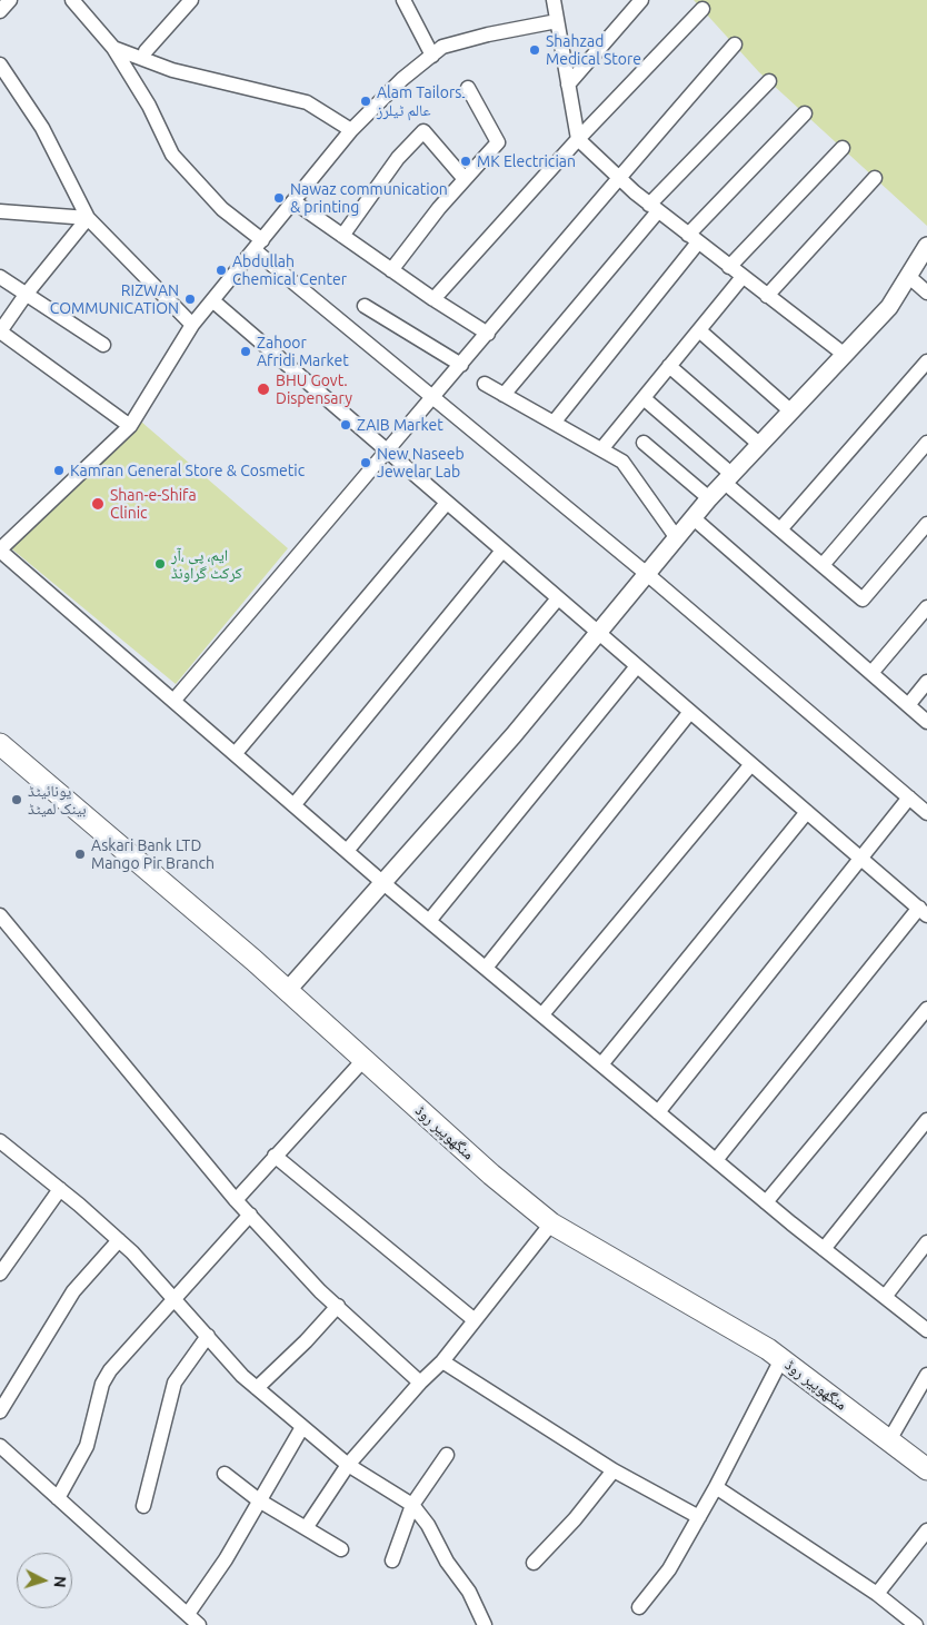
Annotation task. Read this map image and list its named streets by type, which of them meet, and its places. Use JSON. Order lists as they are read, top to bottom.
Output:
{
  "streets": {
    "main road": ["منگھوپیر روڈ"]
  },
  "places": [
    "Shahzad Medical Store",
    "Alam Tailors۔ عالم ٹیلرز",
    "MK Electrician",
    "Nawaz communication & printing",
    "Abdullah Chemical Center",
    "RIZWAN COMMUNICATION",
    "Zahoor Afridi Market",
    "BHU Govt. Dispensary",
    "ZAIB Market",
    "New Naseeb Jewelar Lab",
    "Kamran General Store & Cosmetic",
    "Shan-e-Shifa Clinic",
    "ایم، پی ،آر کرکٹ گراونڈ",
    "یونائیٹڈ بینک لمیٹڈ",
    "Askari Bank LTD Mango Pir Branch"
  ],
  "north": "right"
}
